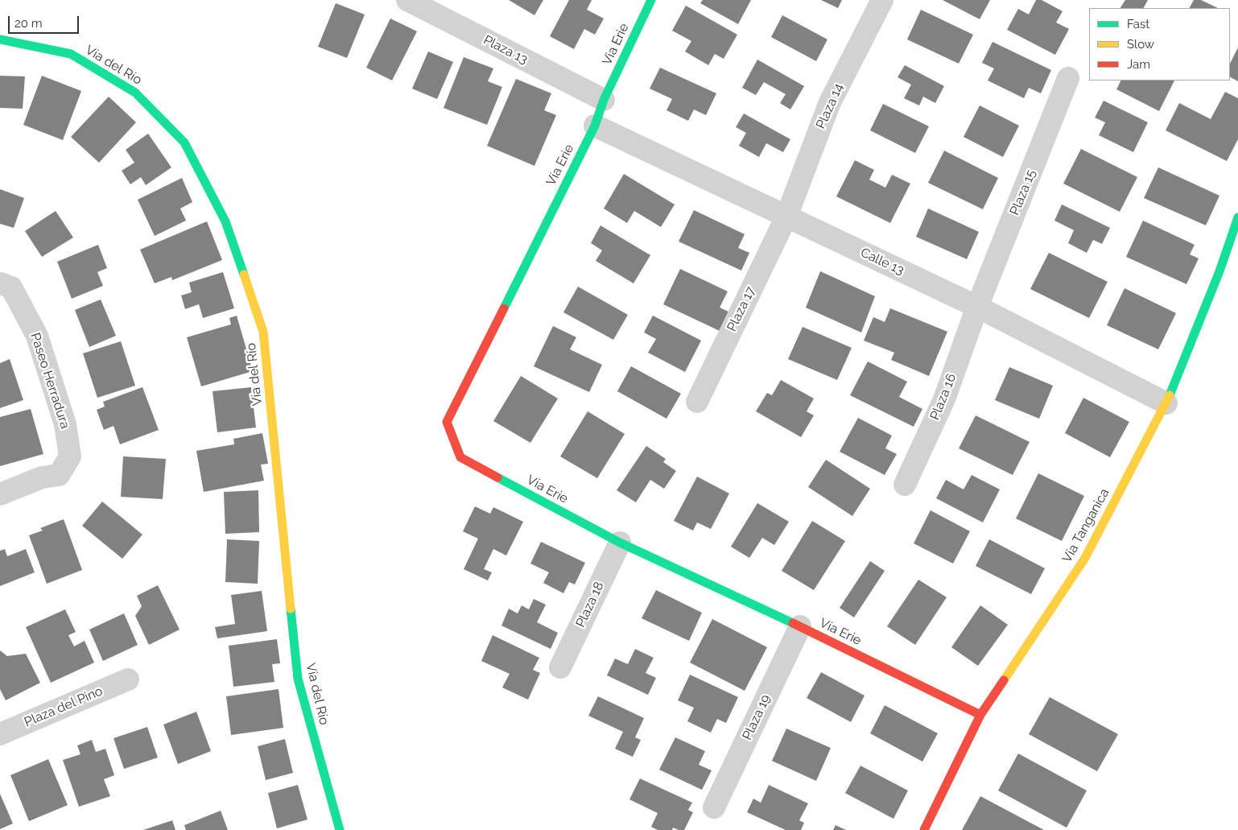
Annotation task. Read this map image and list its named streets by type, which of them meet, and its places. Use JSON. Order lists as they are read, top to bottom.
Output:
{
  "streets": {
    "street": [
      "Via Erie",
      "Plaza 13",
      "Vía del Río",
      "Plaza 14",
      "Vía Erie",
      "Plaza 15",
      "Calle 13",
      "Plaza 17",
      "Paseo Herradura",
      "Plaza 16",
      "Vía Tanganica",
      "Plaza 18",
      "Plaza del Pino",
      "Plaza 19"
    ]
  },
  "crossings": [
    ["Via Erie", "Plaza 13"],
    ["Via Erie", "Vía Erie"],
    ["Plaza 13", "Vía Erie"],
    ["Plaza 14", "Calle 13"],
    ["Plaza 14", "Plaza 17"],
    ["Vía Erie", "Calle 13"],
    ["Vía Erie", "Vía Tanganica"],
    ["Vía Erie", "Plaza 18"],
    ["Vía Erie", "Plaza 19"],
    ["Plaza 15", "Calle 13"],
    ["Plaza 15", "Plaza 16"],
    ["Calle 13", "Plaza 17"],
    ["Calle 13", "Plaza 16"],
    ["Calle 13", "Vía Tanganica"]
  ],
  "legend": ["Fast", "Slow", "Jam"],
  "scale_bar": "20 m"
}
